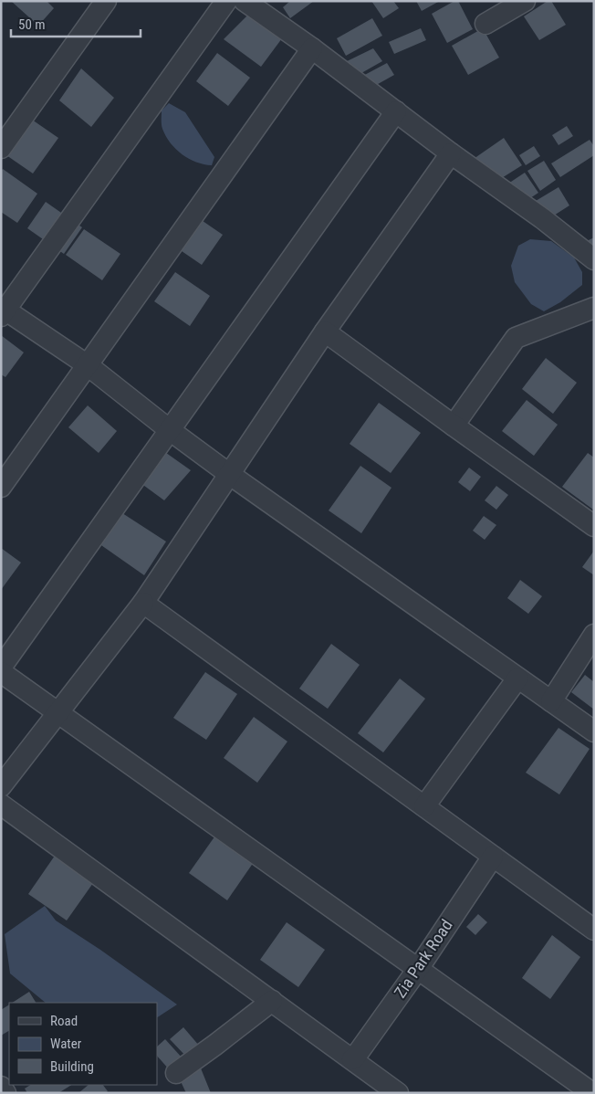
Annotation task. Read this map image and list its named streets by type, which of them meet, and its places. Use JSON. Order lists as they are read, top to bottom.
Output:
{
  "streets": {
    "street": ["Zia Park Road"]
  },
  "legend": ["Road", "Water", "Building"],
  "scale_bar": "50 m"
}
